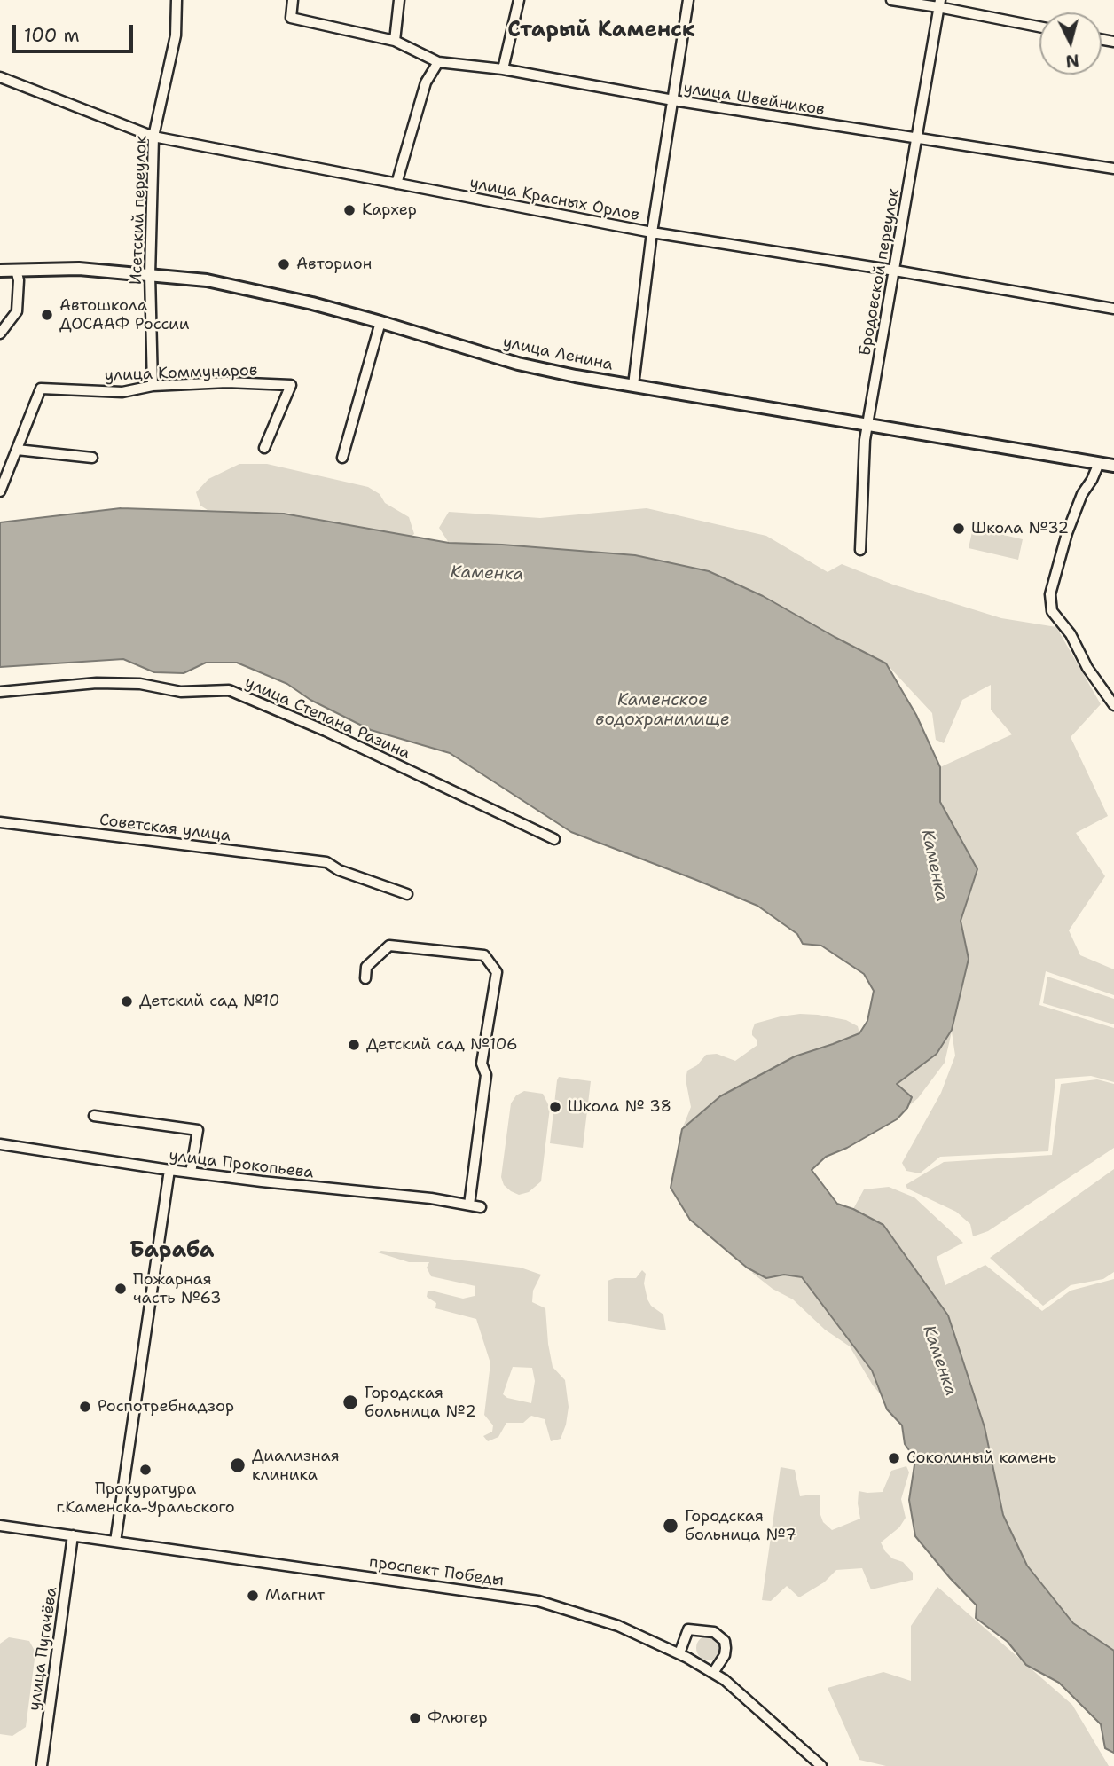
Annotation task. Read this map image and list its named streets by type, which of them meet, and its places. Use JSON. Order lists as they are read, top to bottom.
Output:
{
  "streets": {
    "main road": ["улица Ленина"],
    "street": [
      "улица Швейников",
      "улица Красных Орлов",
      "Исетский переулок",
      "Бродовской переулок",
      "улица Коммунаров",
      "улица Степана Разина",
      "Советская улица",
      "улица Прокопьева",
      "проспект Победы",
      "улица Пугачёва"
    ]
  },
  "crossings": [
    ["улица Швейников", "Бродовской переулок"],
    ["улица Красных Орлов", "Исетский переулок"],
    ["улица Красных Орлов", "Бродовской переулок"],
    ["Исетский переулок", "улица Ленина"],
    ["Исетский переулок", "улица Коммунаров"],
    ["Бродовской переулок", "улица Ленина"],
    ["проспект Победы", "улица Пугачёва"]
  ],
  "districts": ["Старый Каменск", "Бараба"],
  "water": ["Каменка", "Каменское водохранилище"],
  "places": [
    "Кархер",
    "Авторион",
    "Автошкола ДОСААФ России",
    "Школа №32",
    "Детский сад №10",
    "Детский сад №106",
    "Школа № 38",
    "Пожарная часть №63",
    "Городская больница №2",
    "Роспотребнадзор",
    "Соколиный камень",
    "Диализная клиника",
    "Прокуратура г.Каменска-Уральского",
    "Городская больница №7",
    "Магнит",
    "Флюгер"
  ],
  "scale_bar": "100 m",
  "north": "bottom"
}
